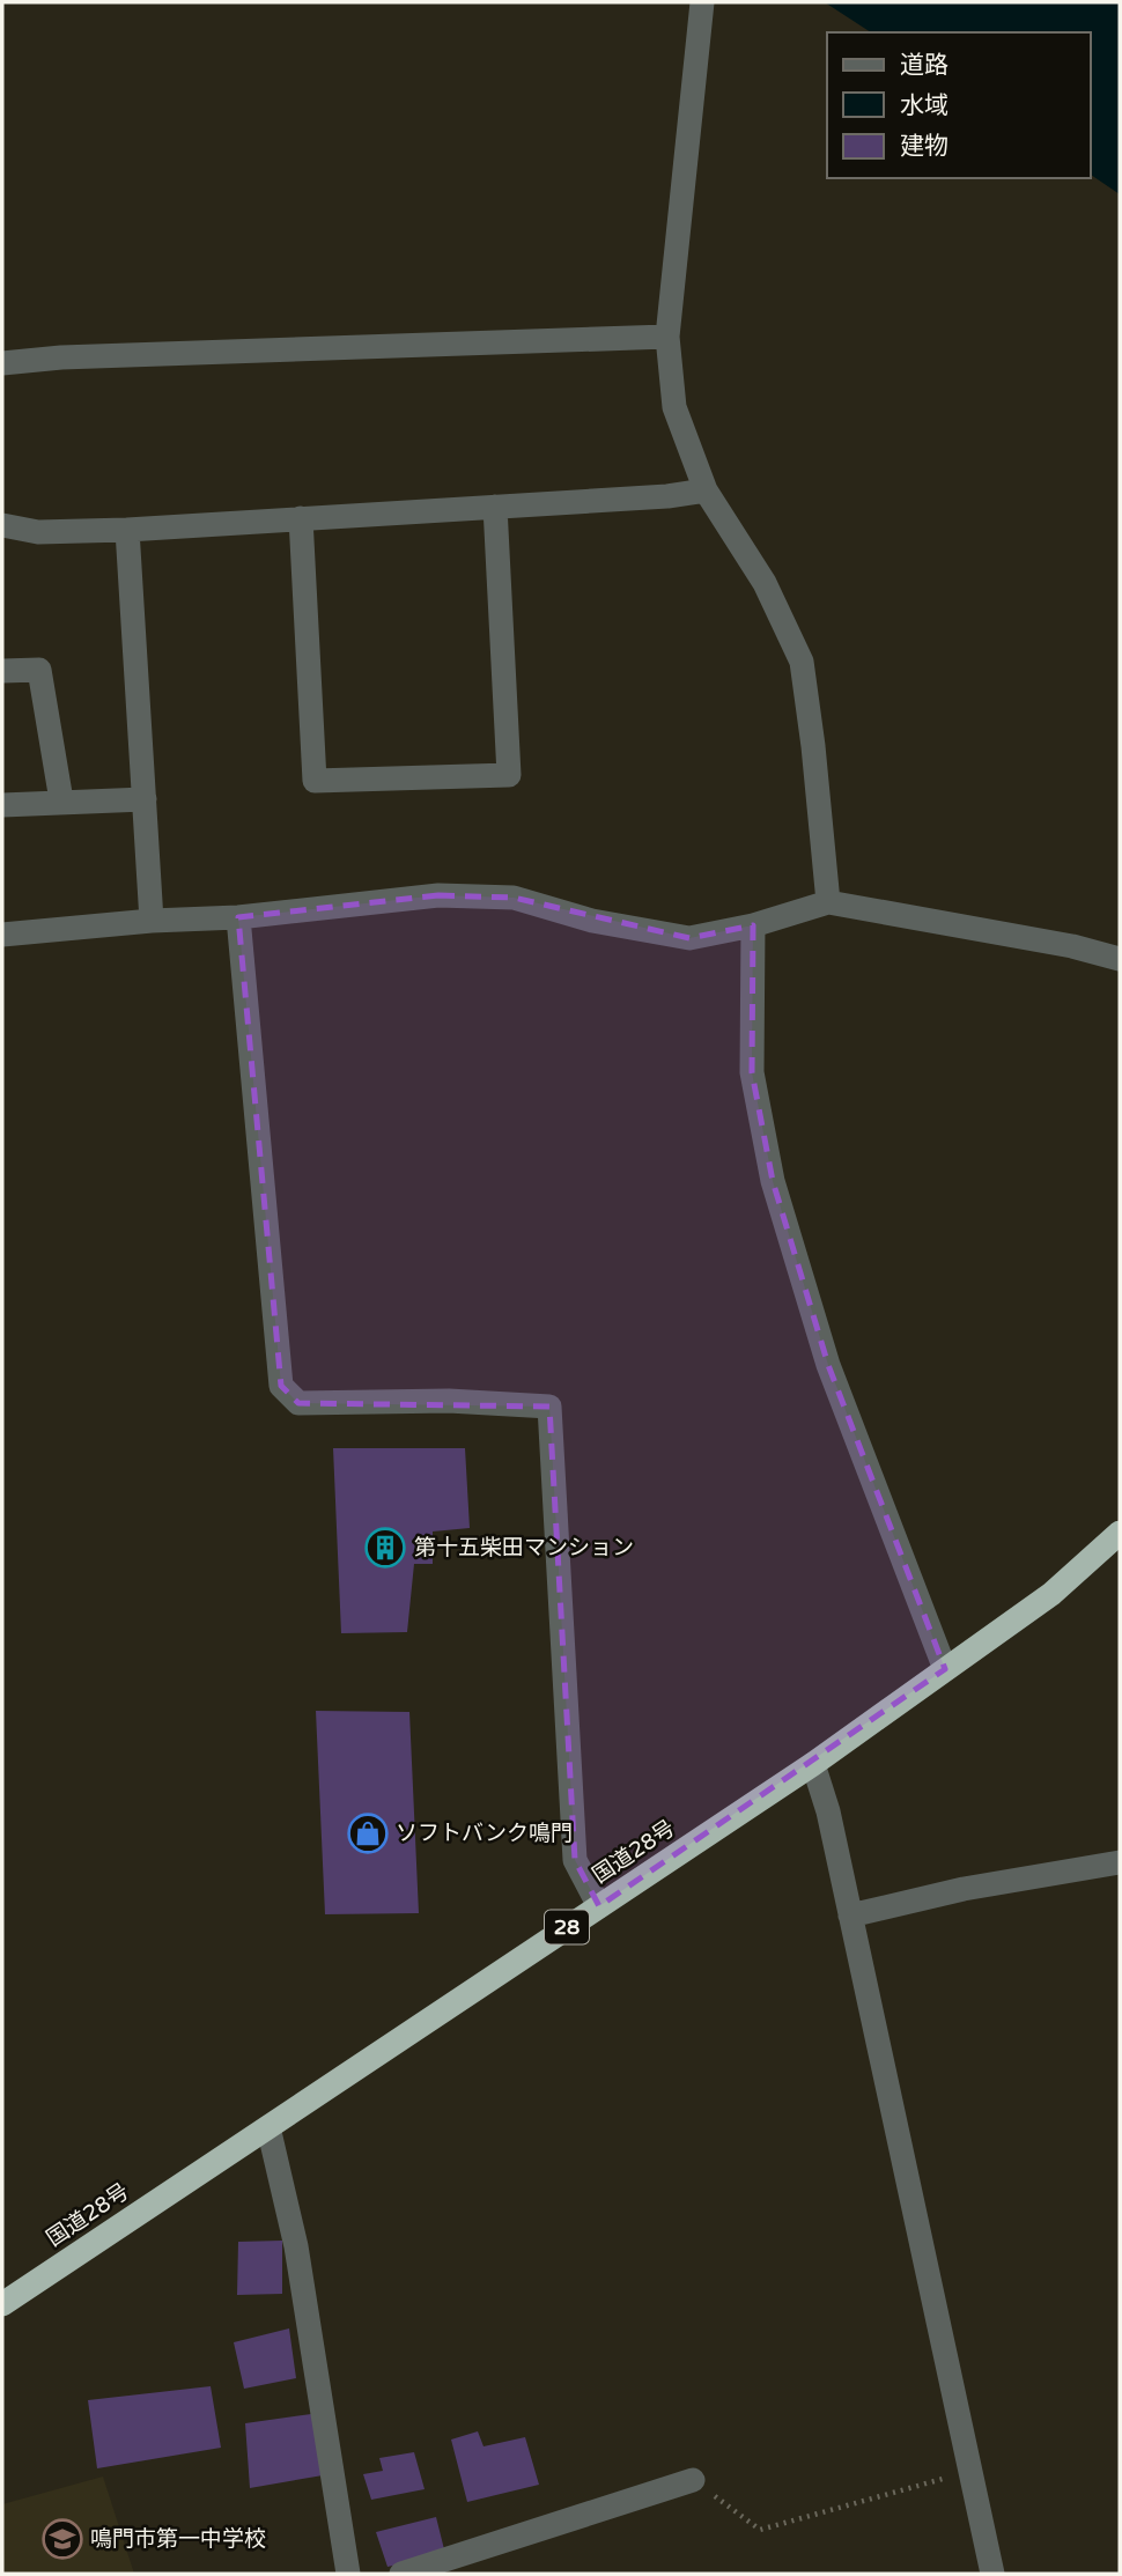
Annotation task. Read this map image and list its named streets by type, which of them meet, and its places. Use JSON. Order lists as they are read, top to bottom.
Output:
{
  "streets": {
    "highway": ["国道28号", "28"]
  },
  "places": {
    "building": ["第十五柴田マンション"],
    "shop": ["ソフトバンク鳴門"],
    "school or university": ["鳴門市第一中学校"]
  },
  "legend": ["道路", "水域", "建物"]
}
